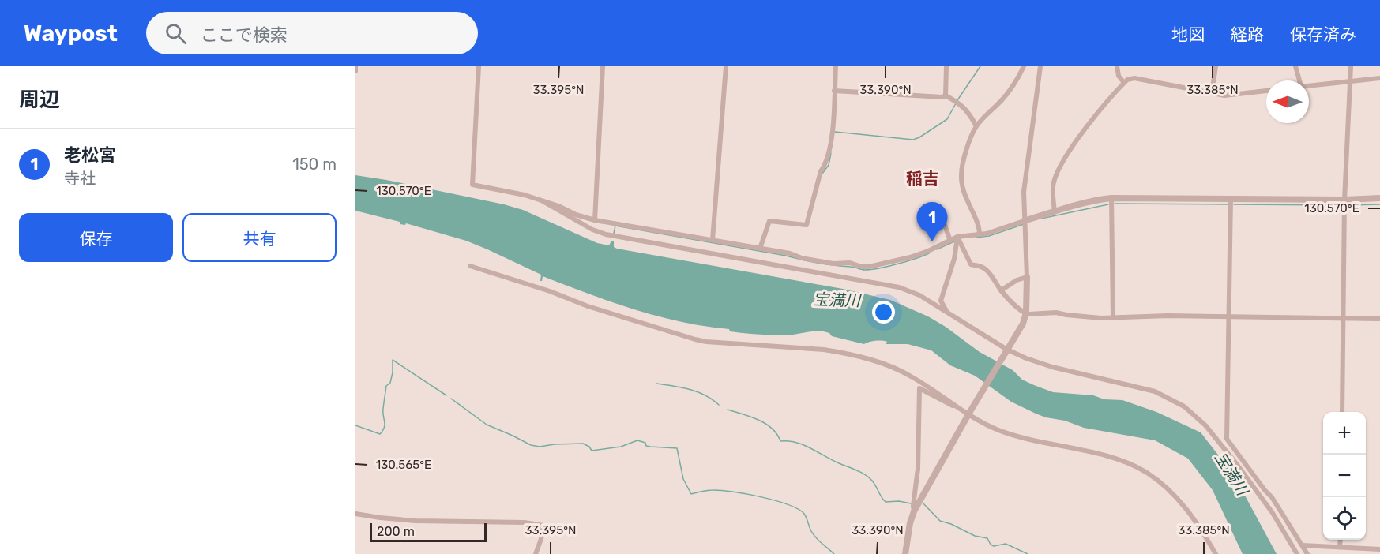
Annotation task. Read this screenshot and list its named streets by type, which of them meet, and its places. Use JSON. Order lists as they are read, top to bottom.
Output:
{
  "districts": ["稲吉"],
  "water": ["宝満川"],
  "scale_bar": "200 m",
  "north": "left",
  "page": {
    "header": "Waypost",
    "search": "ここで検索",
    "nav": ["地図", "経路", "保存済み"],
    "heading": "周辺",
    "list": [
      {
        "mark": "1",
        "name": "老松宮",
        "note": "寺社",
        "value": "150 m"
      }
    ],
    "buttons": ["保存", "共有"],
    "pins": "1",
    "map_buttons": ["+", "−"],
    "scale": "200 m"
  },
  "coordinates": [
    "33.395°N",
    "33.390°N",
    "33.385°N",
    "130.570°E",
    "130.565°E"
  ]
}
